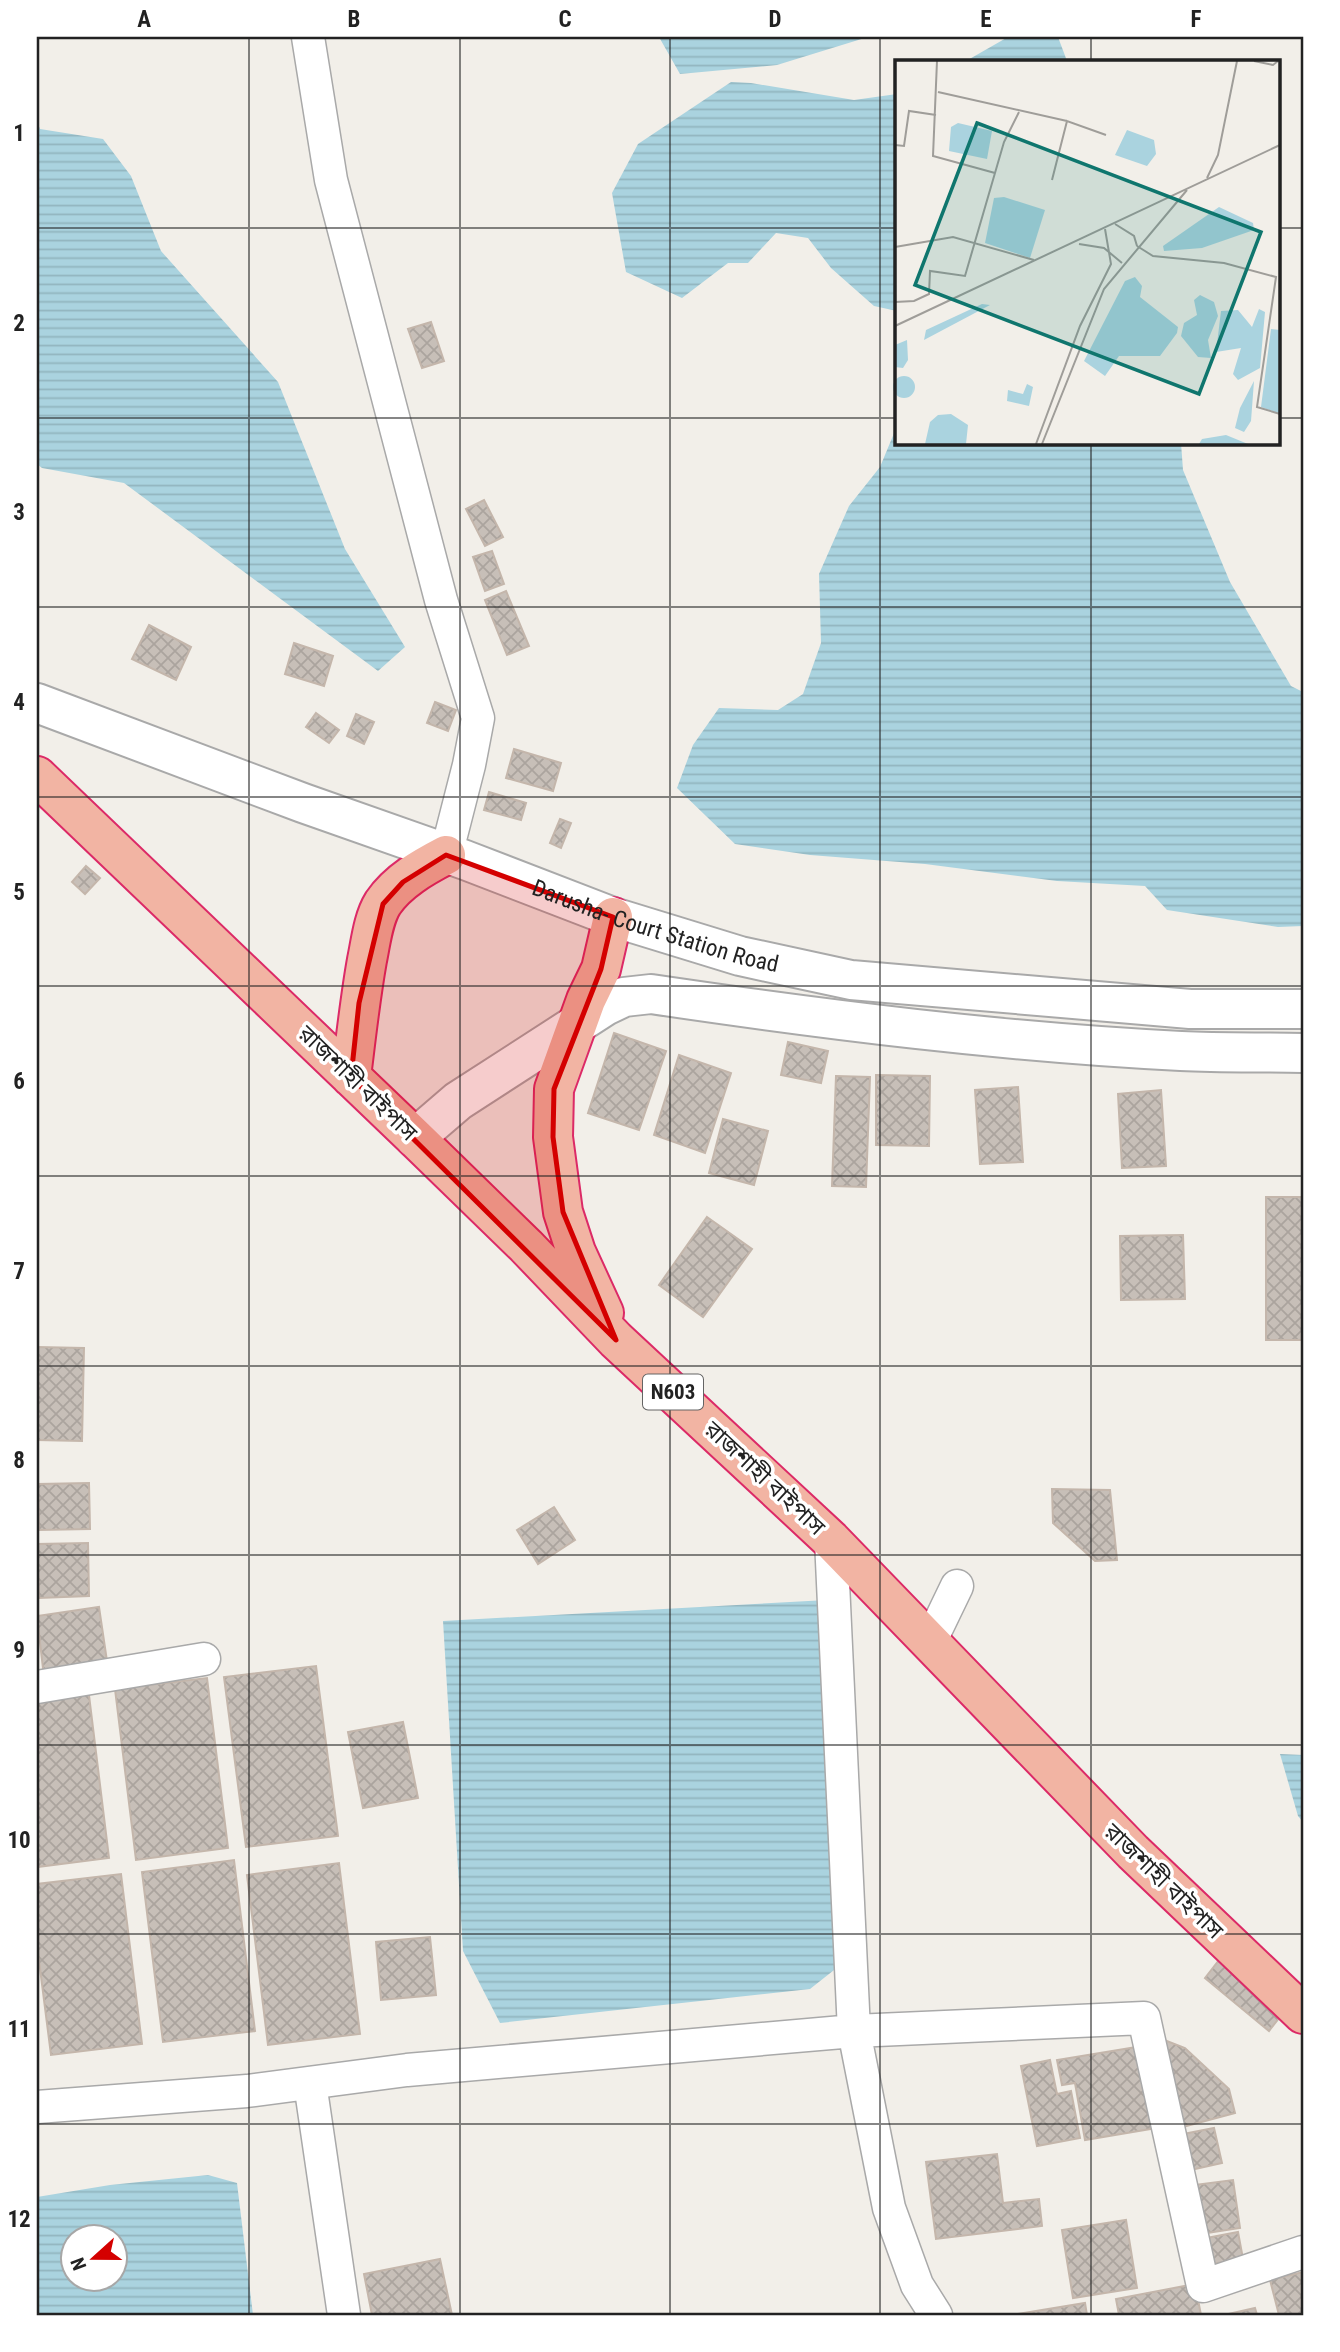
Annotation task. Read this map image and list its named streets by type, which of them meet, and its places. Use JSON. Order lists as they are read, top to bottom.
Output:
{
  "streets": {
    "highway": ["রাজশাহী বাইপাস", "N603"],
    "street": ["Darusha- Court Station Road"]
  },
  "crossings": [
    ["Darusha- Court Station Road", "রাজশাহী বাইপাস"]
  ],
  "north": "left",
  "grid": {
    "columns": [
      "A",
      "B",
      "C",
      "D",
      "E",
      "F"
    ],
    "rows": [
      "1",
      "2",
      "3",
      "4",
      "5",
      "6",
      "7",
      "8",
      "9",
      "10",
      "11",
      "12"
    ]
  }
}
